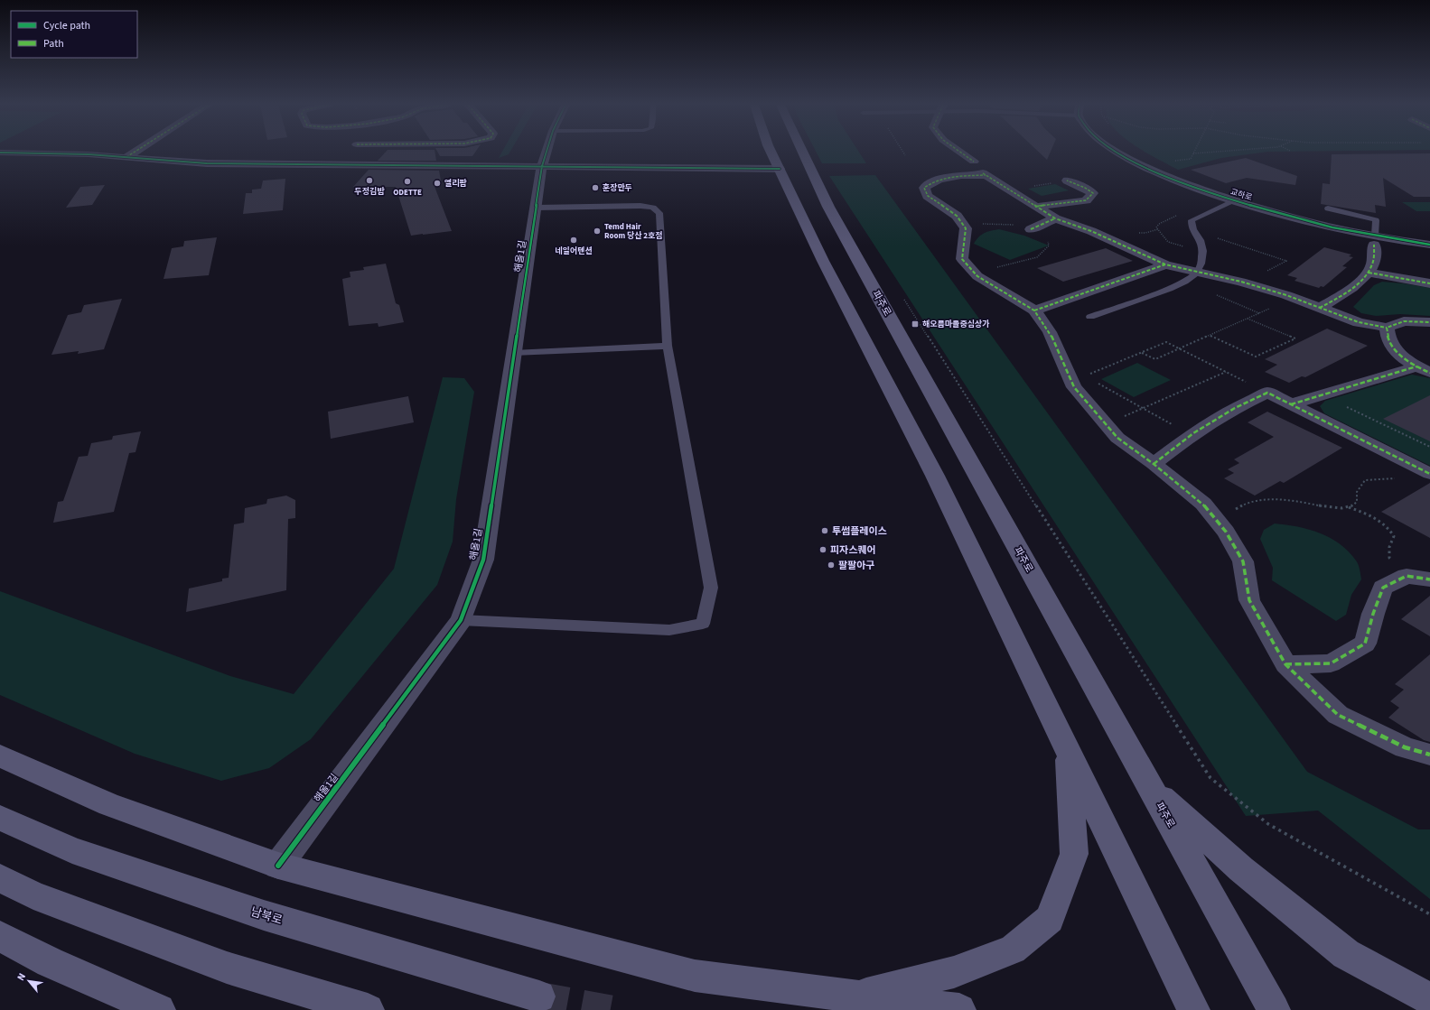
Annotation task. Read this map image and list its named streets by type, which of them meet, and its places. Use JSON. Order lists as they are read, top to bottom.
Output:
{
  "streets": {
    "main road": ["파주로", "남북로"],
    "street": ["교하로", "해올1길"]
  },
  "places": {
    "other": [
      "두정김밥",
      "ODETTE",
      "엘리팝",
      "훈장만두",
      "Temd Hair Room 당산 2호점",
      "네일어텐션",
      "투썸플레이스",
      "피자스퀘어",
      "팔팔아구"
    ],
    "transit": ["해오름마을중심상가"]
  },
  "legend": ["Cycle path", "Path"],
  "north": "top left"
}
